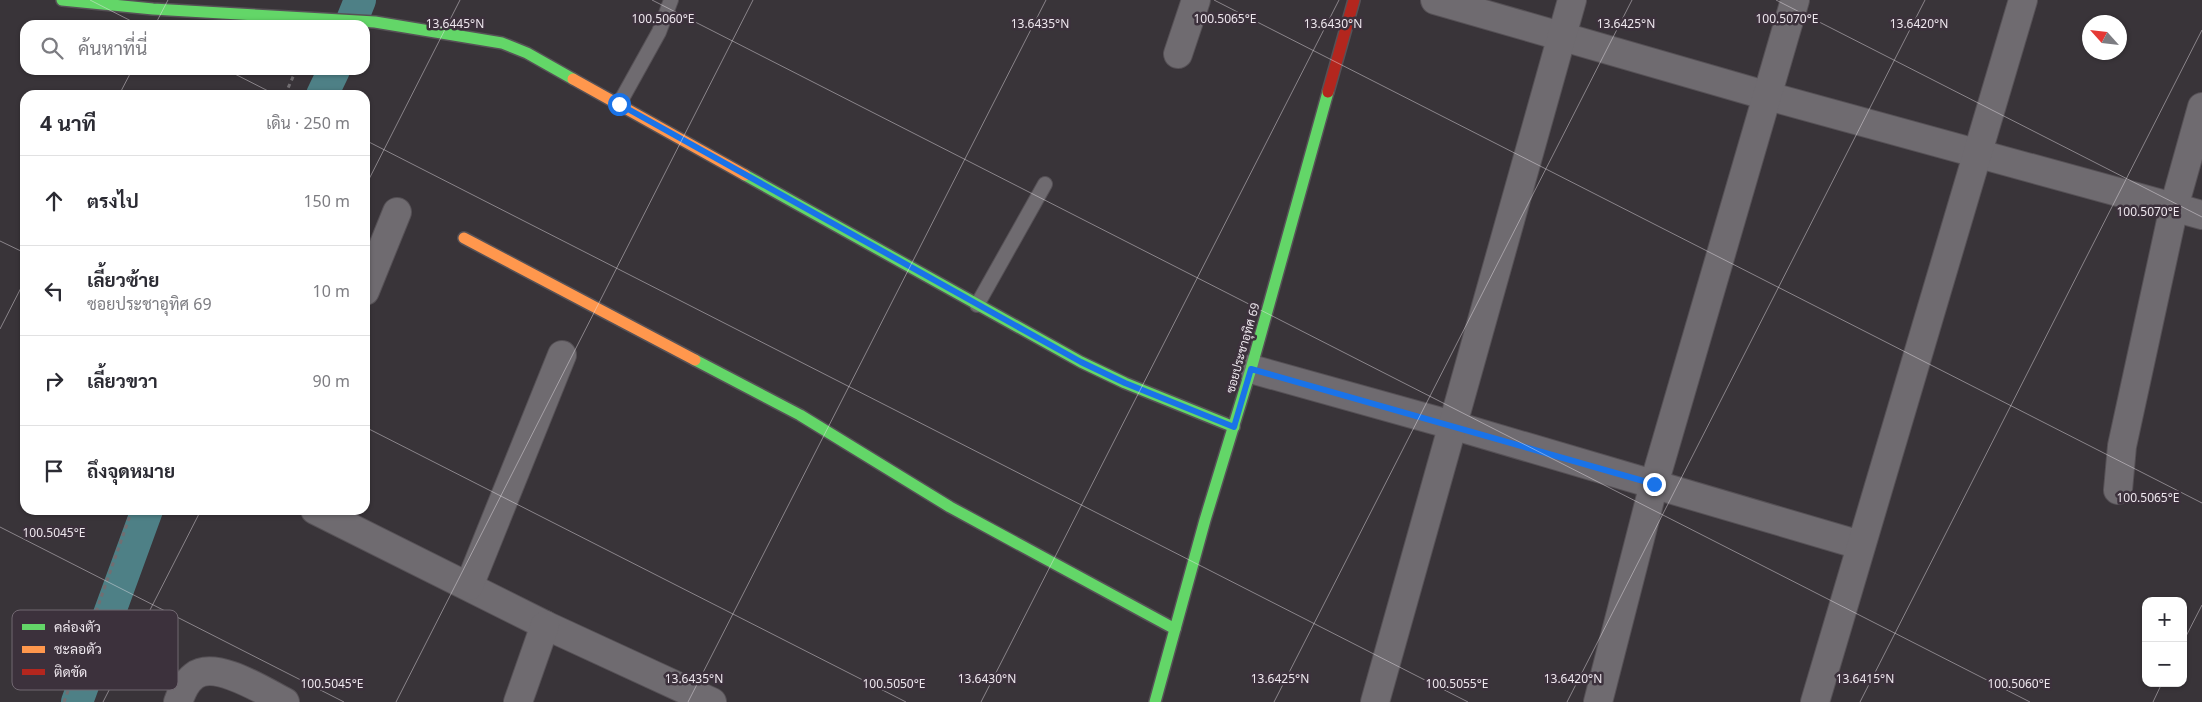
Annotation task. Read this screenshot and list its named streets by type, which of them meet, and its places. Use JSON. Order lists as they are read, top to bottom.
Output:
{
  "streets": {
    "street": ["ซอยประชาอุทิศ 69"]
  },
  "legend": ["คล่องตัว", "ชะลอตัว", "ติดขัด"],
  "north": "top left",
  "page": {
    "search": "ค้นหาที่นี่",
    "heading": ["4 นาที", "เดิน · 250 m"],
    "list": [
      ["ตรงไป", "150 m"],
      ["เลี้ยวซ้าย", "ซอยประชาอุทิศ 69", "10 m"],
      ["เลี้ยวขวา", "90 m"],
      "ถึงจุดหมาย"
    ],
    "map_buttons": ["+", "−"]
  },
  "coordinates": [
    "100.5060°E",
    "100.5070°E",
    "100.5065°E",
    "13.6445°N",
    "13.6435°N",
    "13.6430°N",
    "13.6425°N",
    "13.6420°N",
    "100.5045°E",
    "13.6415°N",
    "100.5050°E",
    "100.5055°E"
  ]
}
